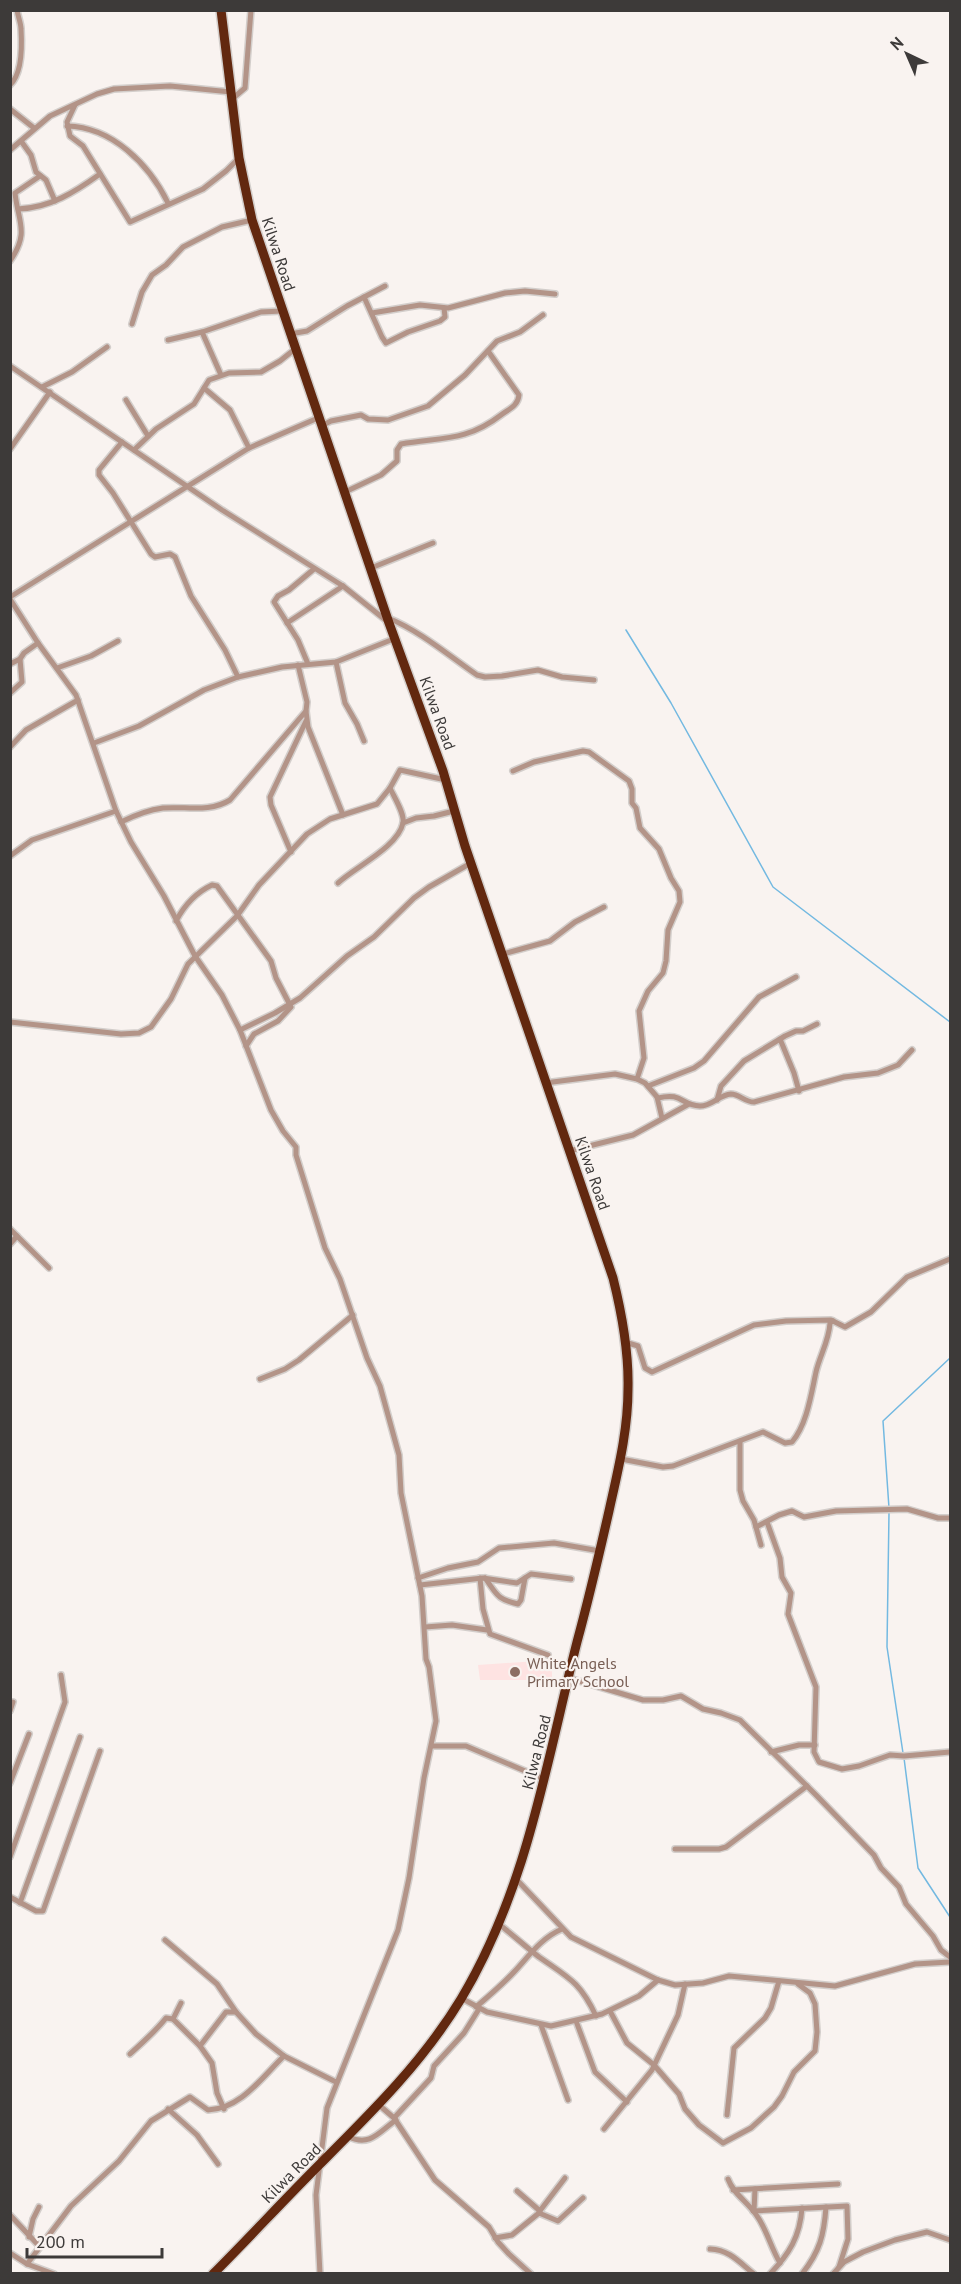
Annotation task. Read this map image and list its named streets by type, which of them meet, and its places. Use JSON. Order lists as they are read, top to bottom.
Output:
{
  "streets": {
    "highway": ["Kilwa Road"]
  },
  "places": ["White Angels Primary School"],
  "scale_bar": "200 m",
  "north": "top left"
}
